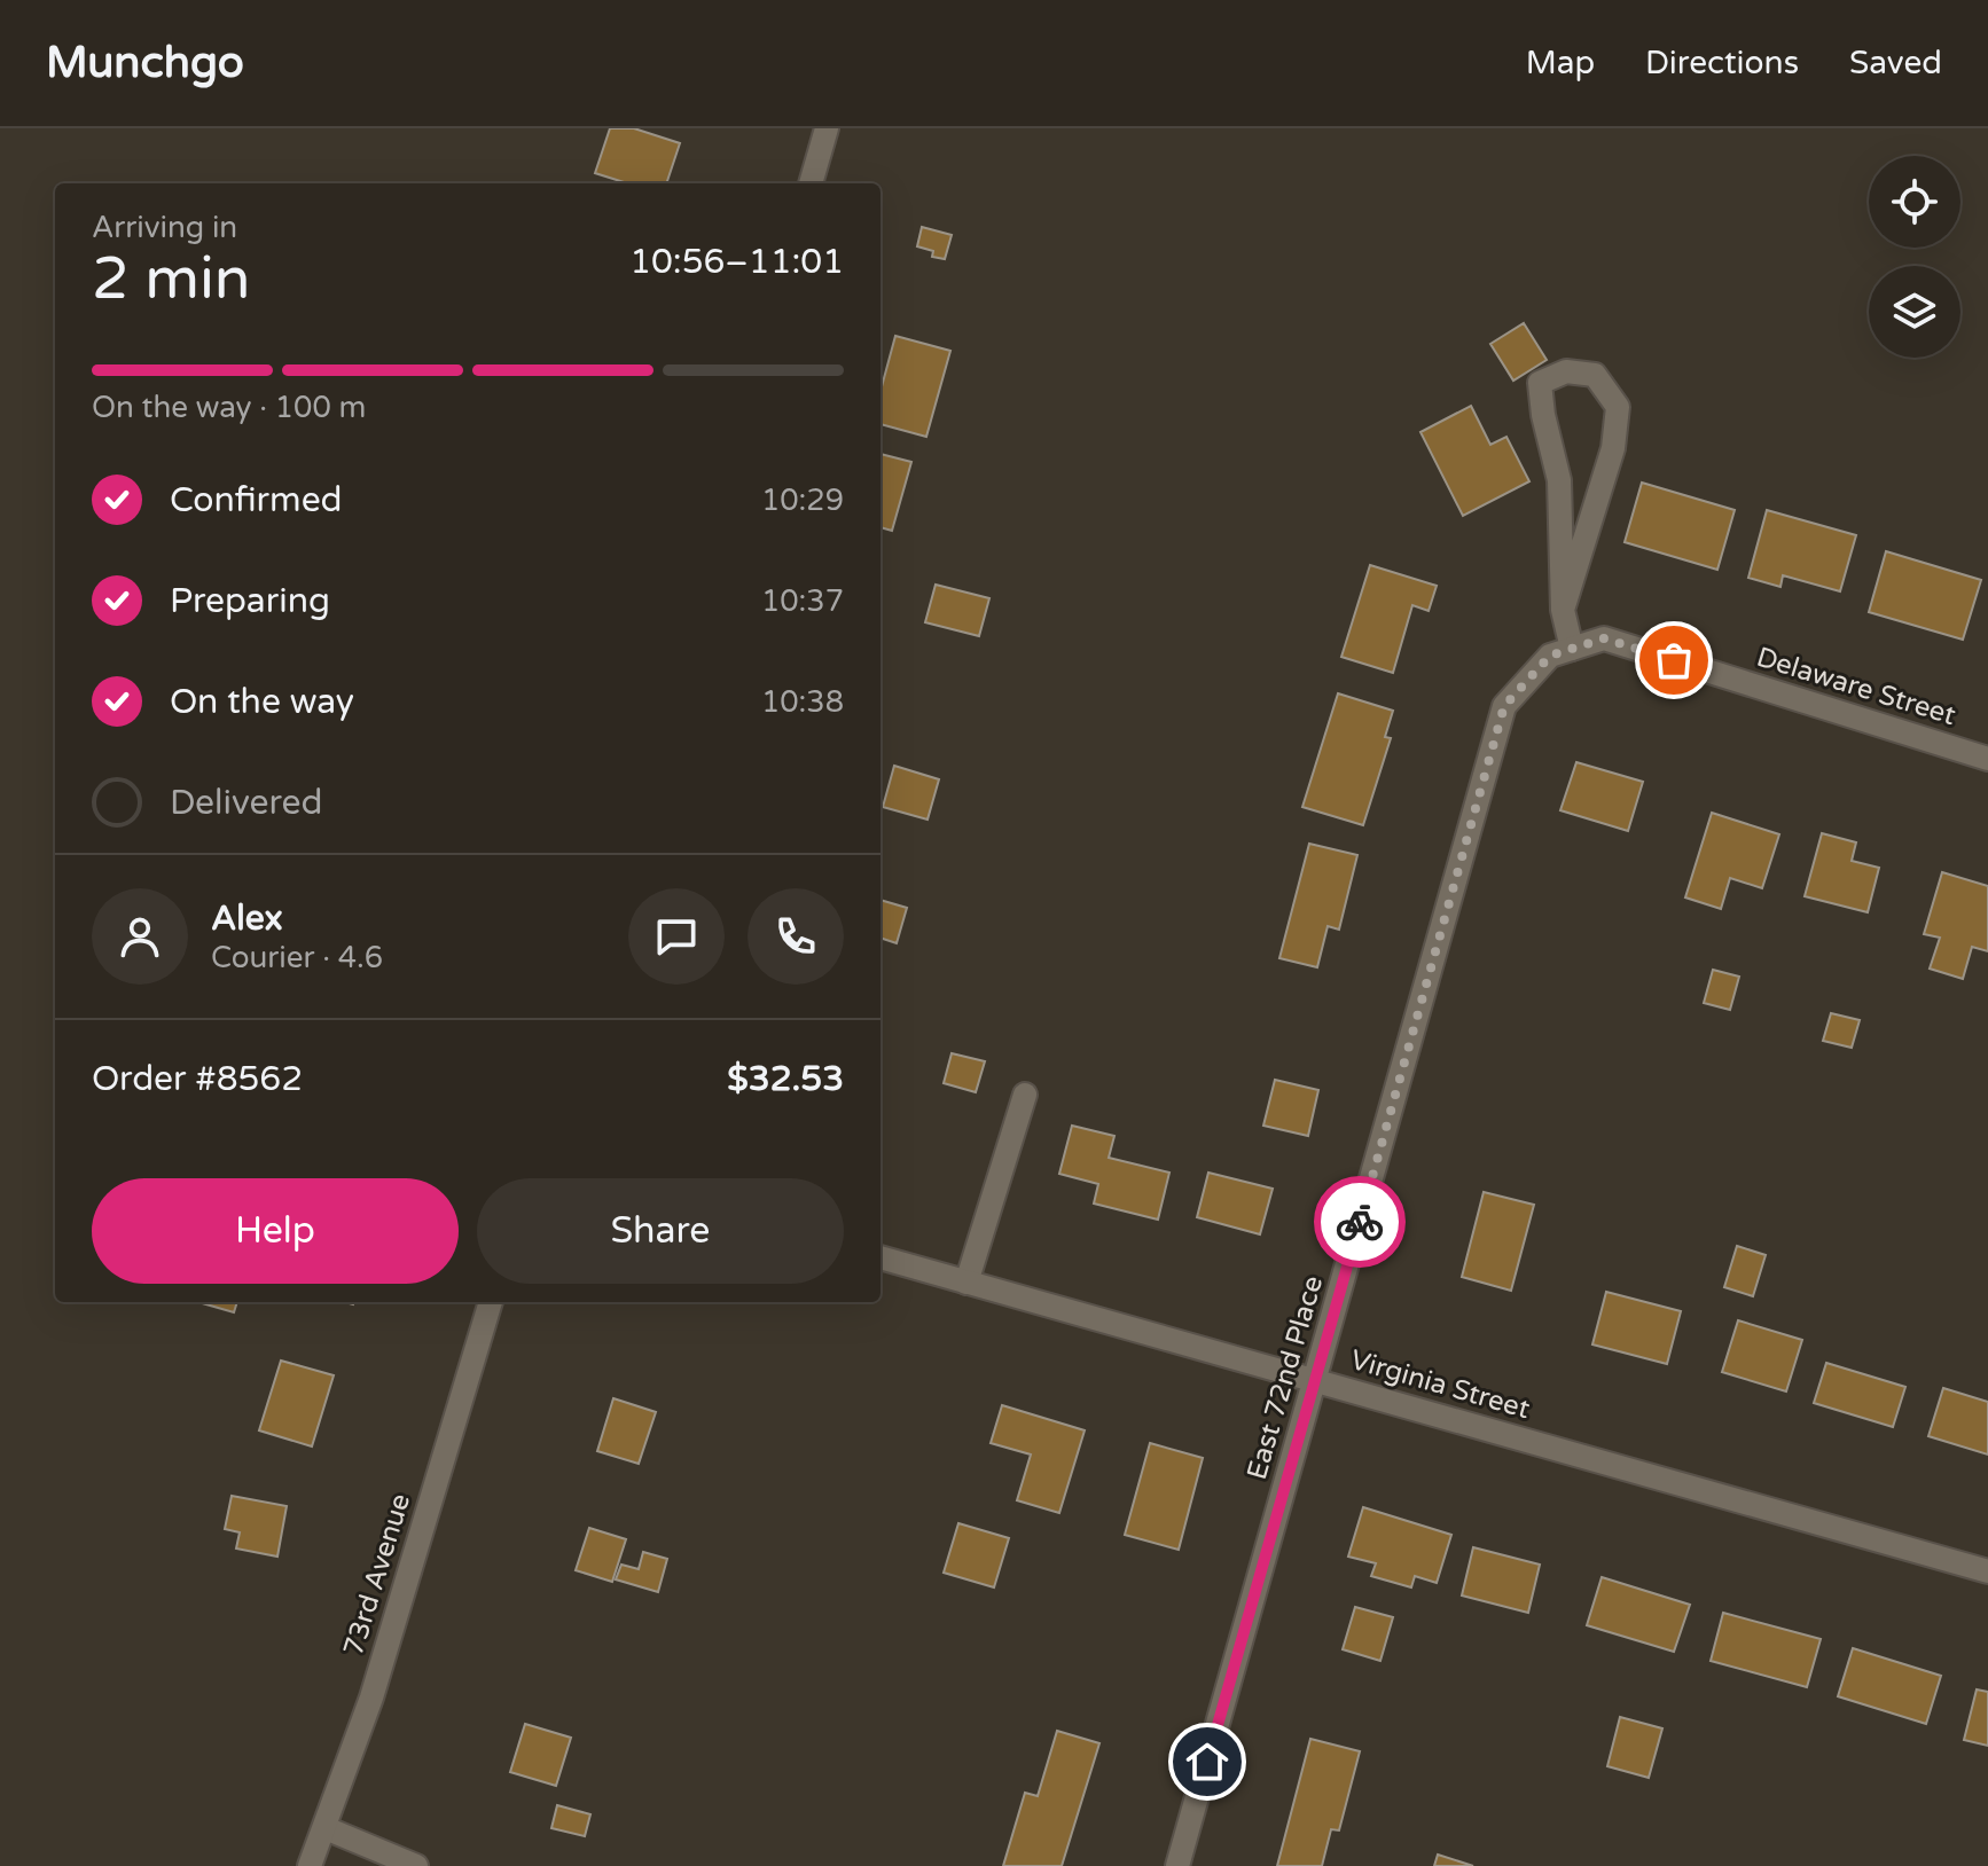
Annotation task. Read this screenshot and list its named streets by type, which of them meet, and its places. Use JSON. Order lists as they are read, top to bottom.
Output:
{
  "streets": {
    "street": [
      "Delaware Street",
      "East 72nd Place",
      "Virginia Street",
      "73rd Avenue"
    ]
  },
  "crossings": [
    ["Delaware Street", "East 72nd Place"],
    ["East 72nd Place", "Virginia Street"]
  ],
  "page": {
    "header": "Munchgo",
    "nav": ["Map", "Directions", "Saved"],
    "heading": ["2 min", "Arriving in", "10:56–11:01"],
    "panel": [
      "Alex",
      "Courier · 4.6",
      "Order #8562",
      "$32.53"
    ],
    "bar": "On the way · 100 m",
    "list": [
      ["Confirmed", "10:29"],
      ["Preparing", "10:37"],
      ["On the way", "10:38"],
      "Delivered"
    ],
    "buttons": ["Help", "Share"]
  }
}
